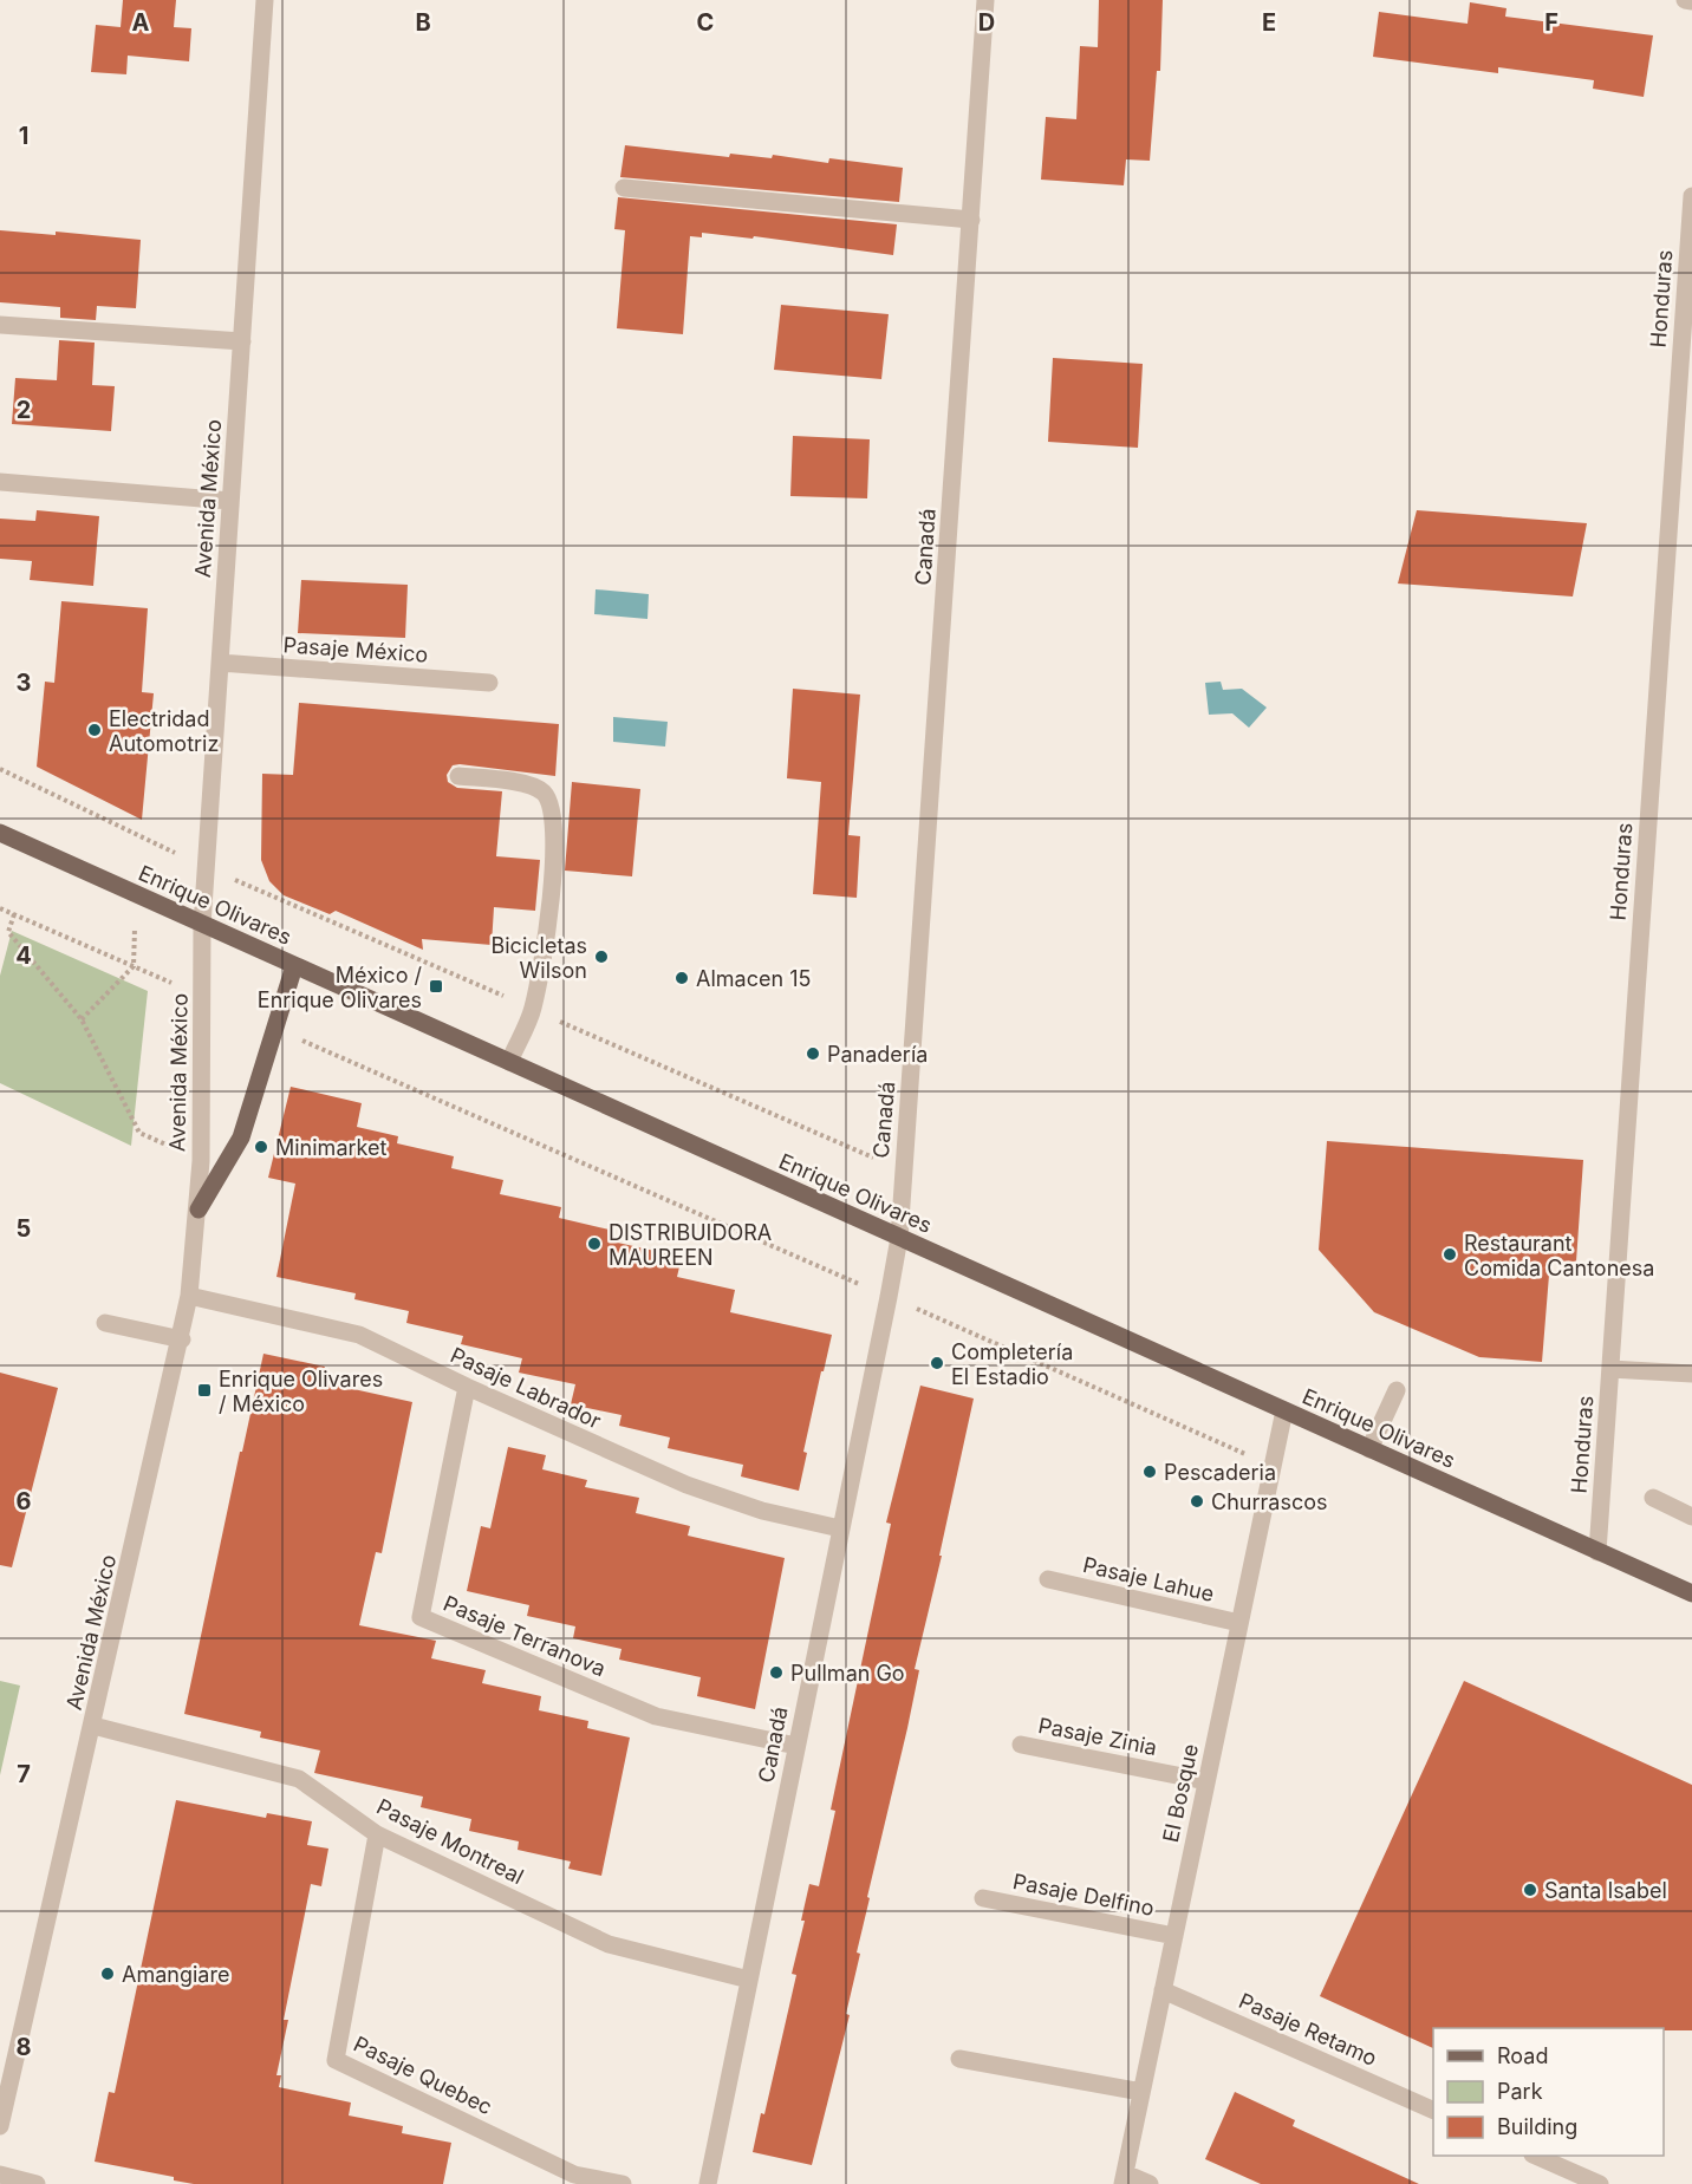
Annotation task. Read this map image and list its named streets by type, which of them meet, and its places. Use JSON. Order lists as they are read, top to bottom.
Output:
{
  "streets": {
    "main road": ["Enrique Olivares"],
    "street": [
      "Honduras",
      "Avenida México",
      "Canadá",
      "Pasaje México",
      "Pasaje Labrador",
      "Pasaje Lahue",
      "Pasaje Terranova",
      "Pasaje Zinia",
      "El Bosque",
      "Pasaje Montreal",
      "Pasaje Delfino",
      "Pasaje Retamo",
      "Pasaje Quebec"
    ]
  },
  "crossings": [
    ["Honduras", "Enrique Olivares"],
    ["Avenida México", "Pasaje México"],
    ["Avenida México", "Enrique Olivares"],
    ["Avenida México", "Pasaje Labrador"],
    ["Avenida México", "Pasaje Montreal"],
    ["Canadá", "Enrique Olivares"],
    ["Canadá", "Pasaje Labrador"],
    ["Canadá", "Pasaje Terranova"],
    ["Canadá", "Pasaje Montreal"],
    ["Enrique Olivares", "El Bosque"],
    ["Pasaje Labrador", "Pasaje Terranova"],
    ["Pasaje Lahue", "El Bosque"],
    ["Pasaje Zinia", "El Bosque"],
    ["El Bosque", "Pasaje Delfino"],
    ["El Bosque", "Pasaje Retamo"],
    ["Pasaje Montreal", "Pasaje Quebec"]
  ],
  "places": {
    "other": [
      "Electridad Automotriz",
      "Bicicletas Wilson",
      "Almacen 15",
      "Panadería",
      "Minimarket",
      "DISTRIBUIDORA MAUREEN",
      "Restaurant Comida Cantonesa",
      "Completería El Estadio",
      "Pescaderia",
      "Churrascos",
      "Pullman Go",
      "Santa Isabel",
      "Amangiare"
    ],
    "transit": ["México / Enrique Olivares", "Enrique Olivares / México"]
  },
  "legend": ["Road", "Park", "Building"],
  "grid": {
    "columns": [
      "A",
      "B",
      "C",
      "D",
      "E",
      "F"
    ],
    "rows": [
      "1",
      "2",
      "3",
      "4",
      "5",
      "6",
      "7",
      "8"
    ]
  }
}
